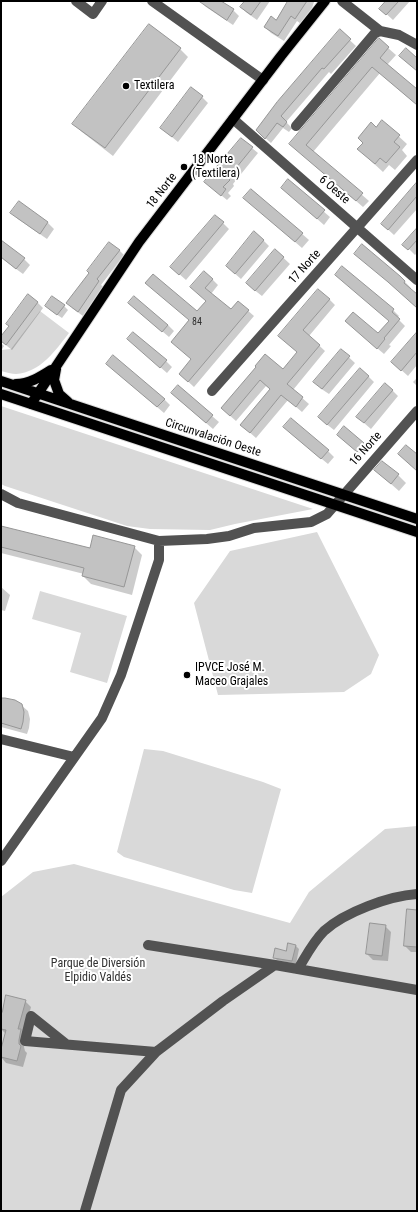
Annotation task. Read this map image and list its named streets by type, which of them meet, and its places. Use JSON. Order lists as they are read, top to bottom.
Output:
{
  "streets": {
    "main road": ["18 Norte", "Circunvalación Oeste"],
    "street": ["6 Oeste", "17 Norte", "16 Norte"]
  },
  "crossings": [
    ["6 Oeste", "18 Norte"],
    ["6 Oeste", "17 Norte"],
    ["18 Norte", "Circunvalación Oeste"],
    ["Circunvalación Oeste", "16 Norte"]
  ],
  "parks": ["Parque de Diversión Elpidio Valdés"],
  "places": ["Textilera", "18 Norte (Textilera)", "IPVCE José M. Maceo Grajales"],
  "house_numbers": ["84"]
}
